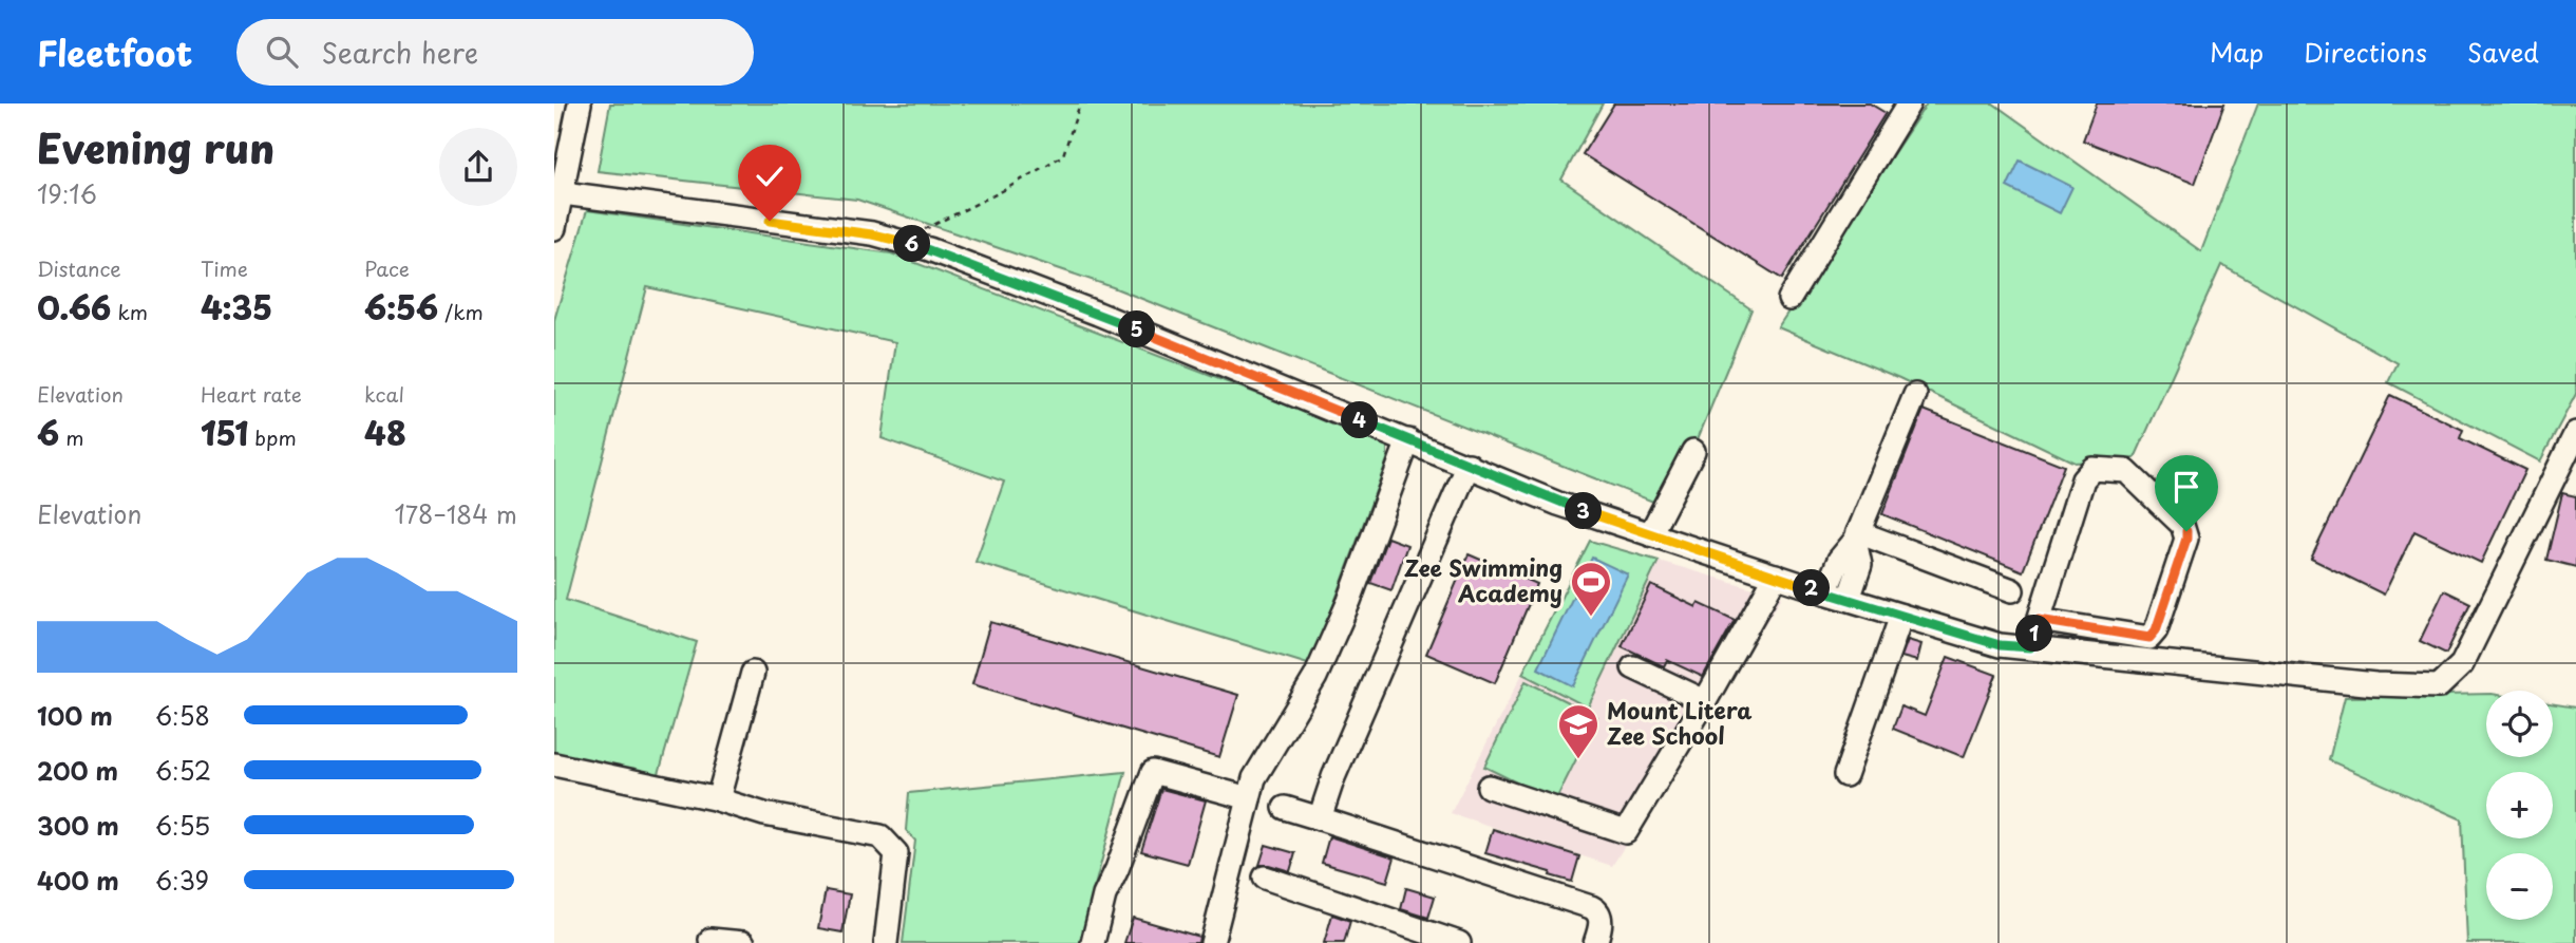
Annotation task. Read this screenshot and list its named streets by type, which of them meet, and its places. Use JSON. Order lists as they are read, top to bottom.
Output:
{
  "places": {
    "sports": ["Zee Swimming Academy"],
    "school or university": ["Mount Litera Zee School"]
  },
  "page": {
    "header": "Fleetfoot",
    "search": "Search here",
    "nav": ["Map", "Directions", "Saved"],
    "heading": ["Evening run", "19:16"],
    "pins": [
      "6",
      "5",
      "4",
      "3",
      "2",
      "1"
    ],
    "stats": [
      ["Distance", "0.66 km"],
      ["Time", "4:35"],
      ["Pace", "6:56 /km"],
      ["Elevation", "6 m"],
      ["Heart rate", "151 bpm"],
      ["kcal", "48"]
    ],
    "chart": ["Elevation", "178–184 m"],
    "list": [
      {
        "name": "100 m",
        "note": "6:58"
      },
      {
        "name": "200 m",
        "note": "6:52"
      },
      {
        "name": "300 m",
        "note": "6:55"
      },
      {
        "name": "400 m",
        "note": "6:39"
      }
    ],
    "map_buttons": ["+", "−"]
  }
}
